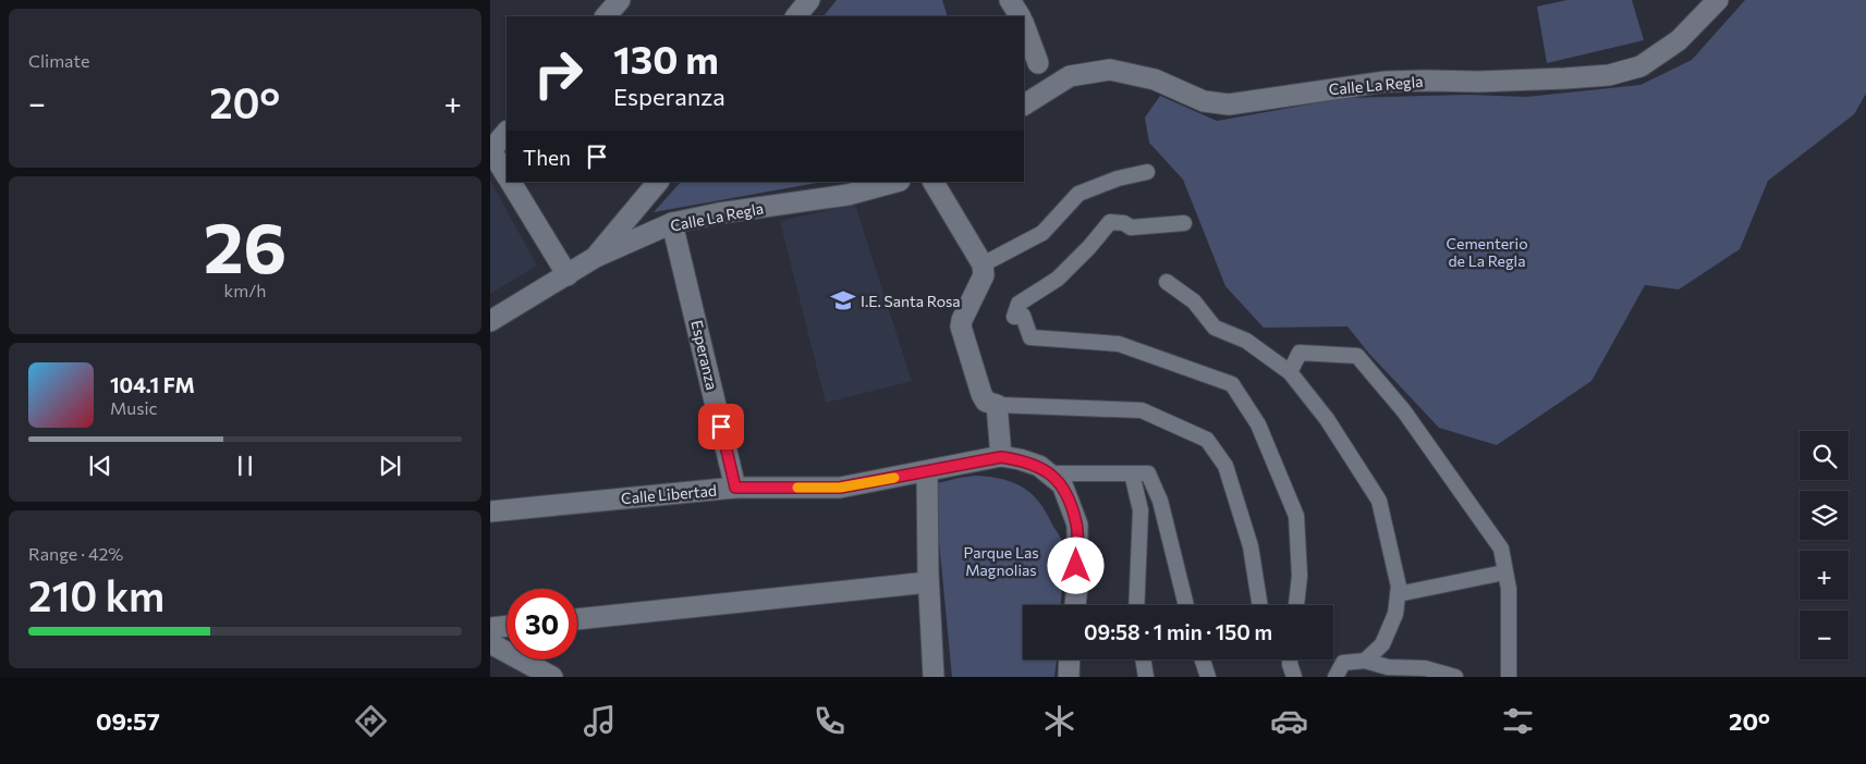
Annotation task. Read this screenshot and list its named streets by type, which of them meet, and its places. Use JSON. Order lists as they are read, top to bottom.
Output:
{
  "streets": {
    "street": ["Calle La Regla", "Esperanza", "Calle Libertad"]
  },
  "crossings": [
    ["Calle La Regla", "Esperanza"],
    ["Esperanza", "Calle Libertad"]
  ],
  "parks": ["Cementerio de La Regla", "Parque Las Magnolias"],
  "places": {
    "school or university": ["I.E. Santa Rosa"]
  },
  "page": {
    "tile": [
      "Climate",
      ["26", "km/h"],
      ["Range · 42%", "210 km"]
    ],
    "turn": ["130 m", "Esperanza"],
    "heat": ["−", "20°", "+"],
    "then": "Then",
    "song": ["104.1 FM", "Music"],
    "map_buttons": ["+", "−"],
    "limit": "30",
    "trip": "09:58 · 1 min · 150 m",
    "tabs": ["09:57", "20°"]
  }
}
